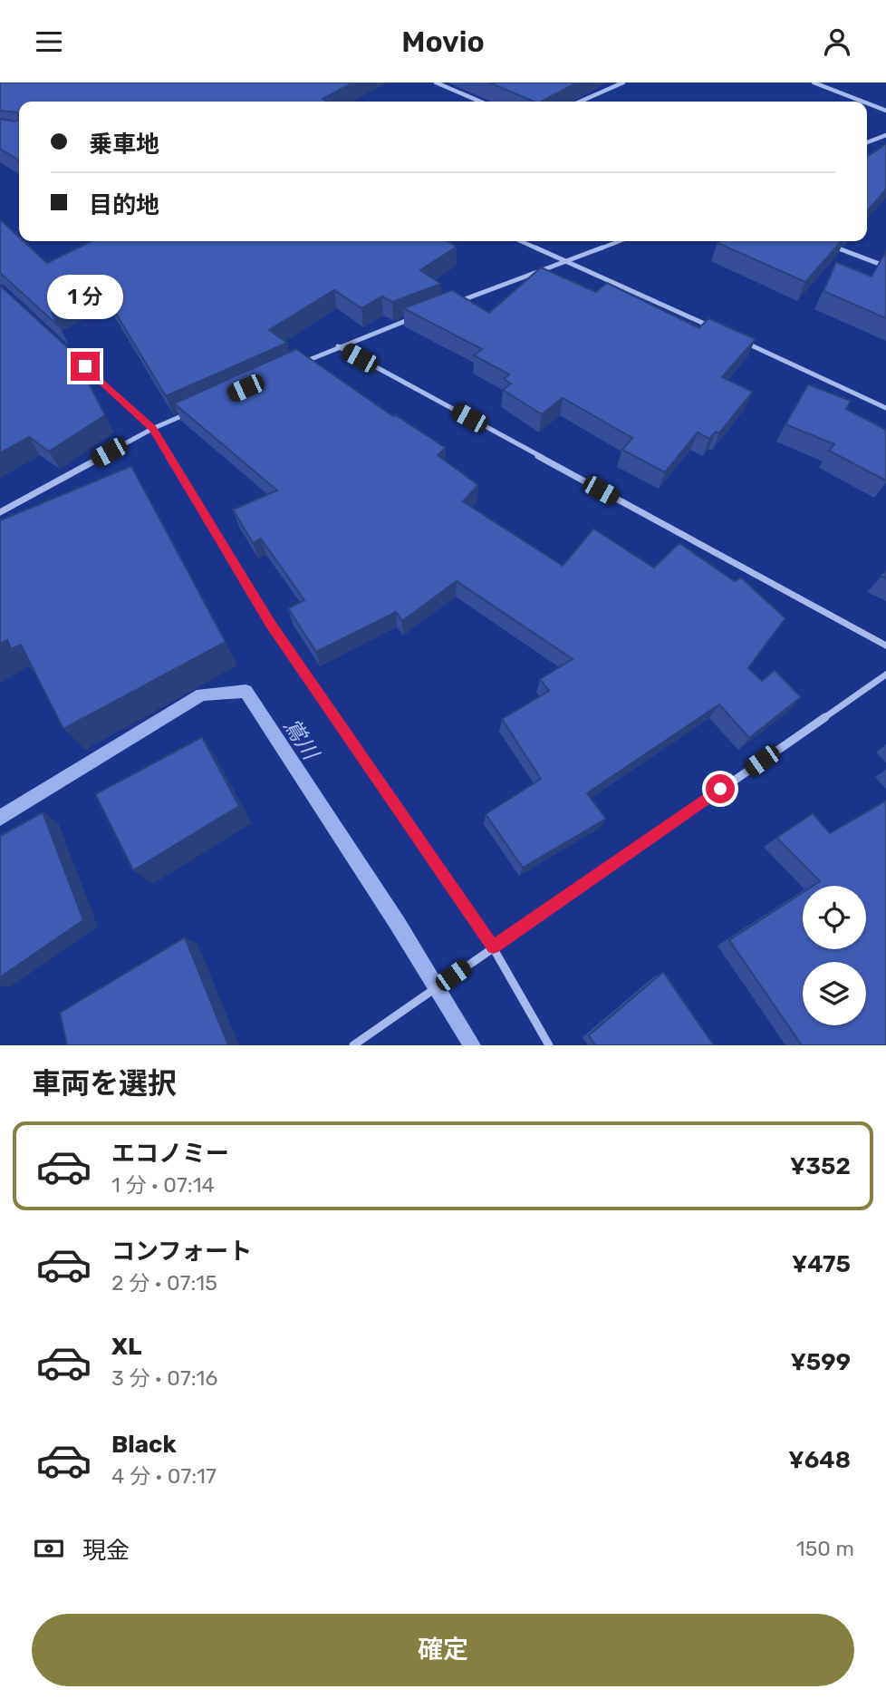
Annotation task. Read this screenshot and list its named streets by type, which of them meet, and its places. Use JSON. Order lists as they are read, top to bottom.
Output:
{
  "water": ["鴬川"],
  "page": {
    "header": "Movio",
    "banner": ["乗車地", "目的地"],
    "bubble": "1 分",
    "heading": "車両を選択",
    "list": [
      {
        "name": "エコノミー",
        "note": "1 分 · 07:14",
        "value": "¥352"
      },
      {
        "name": "コンフォート",
        "note": "2 分 · 07:15",
        "value": "¥475"
      },
      {
        "name": "XL",
        "note": "3 分 · 07:16",
        "value": "¥599"
      },
      {
        "name": "Black",
        "note": "4 分 · 07:17",
        "value": "¥648"
      }
    ],
    "pay": ["現金", "150 m"],
    "buttons": "確定"
  }
}
